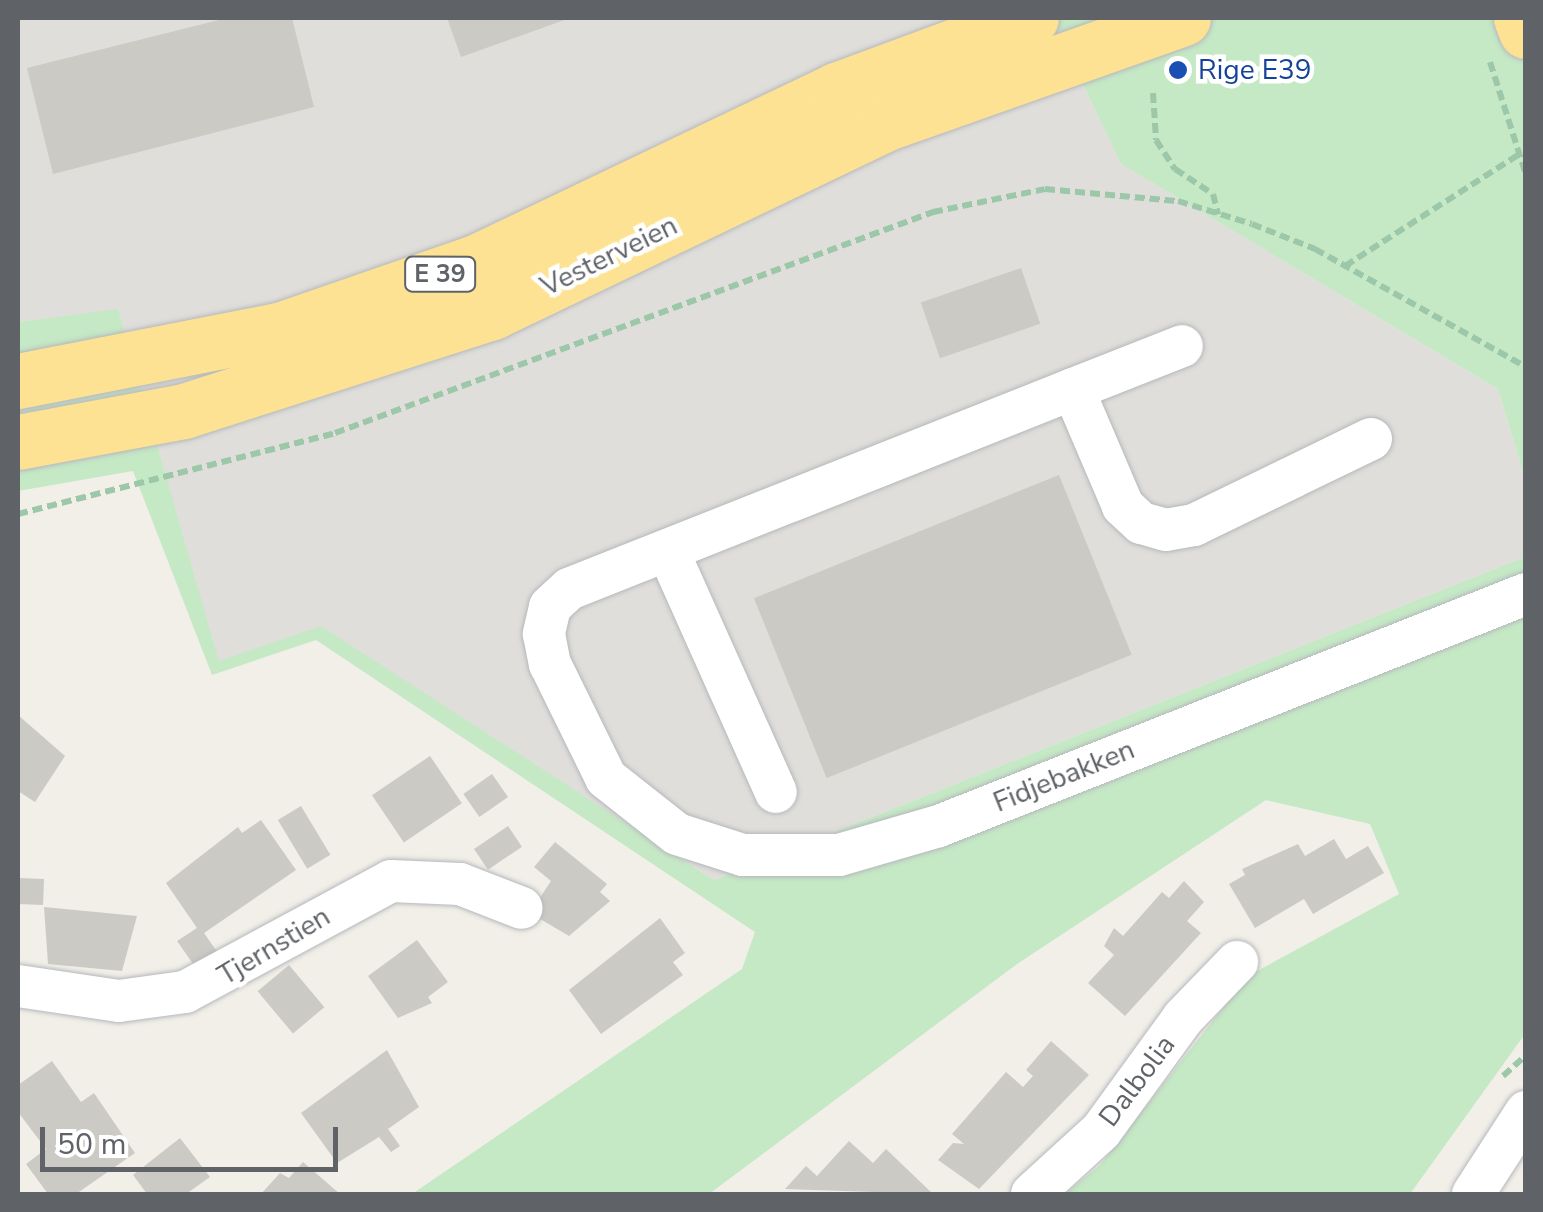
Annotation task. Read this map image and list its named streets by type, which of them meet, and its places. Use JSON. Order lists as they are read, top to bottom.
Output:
{
  "streets": {
    "highway": ["Vesterveien", "E 39"],
    "street": ["Fidjebakken", "Tjernstien", "Dalbolia"]
  },
  "places": ["Rige E39"],
  "scale_bar": "50 m"
}
